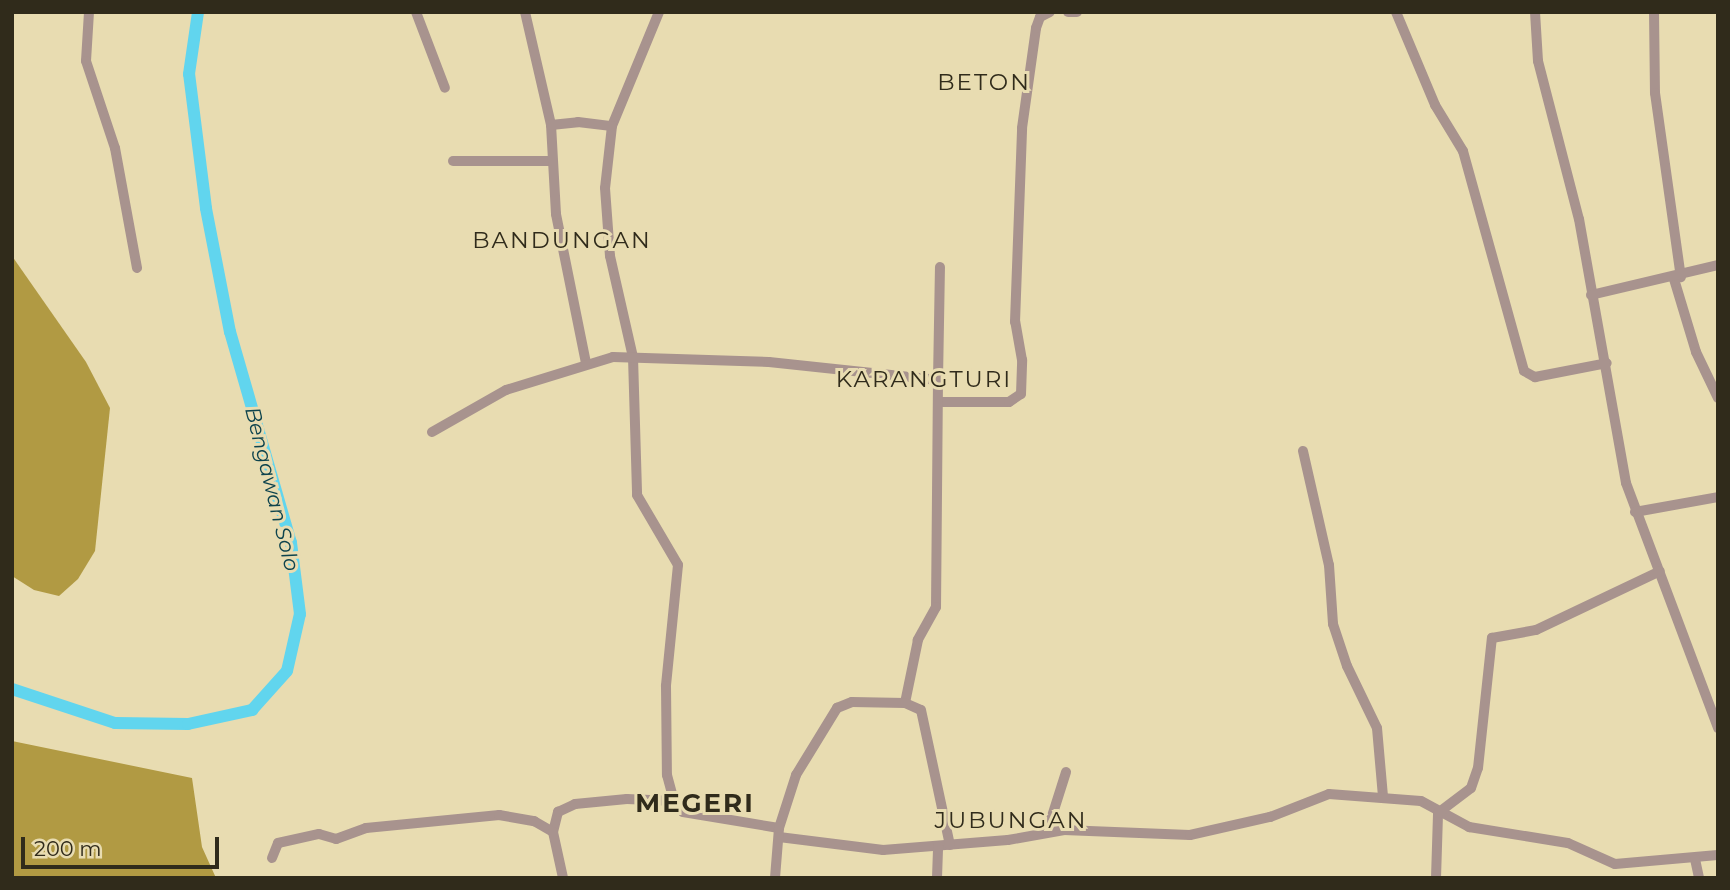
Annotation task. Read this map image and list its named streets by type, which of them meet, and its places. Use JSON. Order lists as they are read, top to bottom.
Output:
{
  "districts": [
    "BETON",
    "BANDUNGAN",
    "KARANGTURI",
    "MEGERI",
    "JUBUNGAN"
  ],
  "water": ["Bengawan Solo"],
  "scale_bar": "200 m"
}
